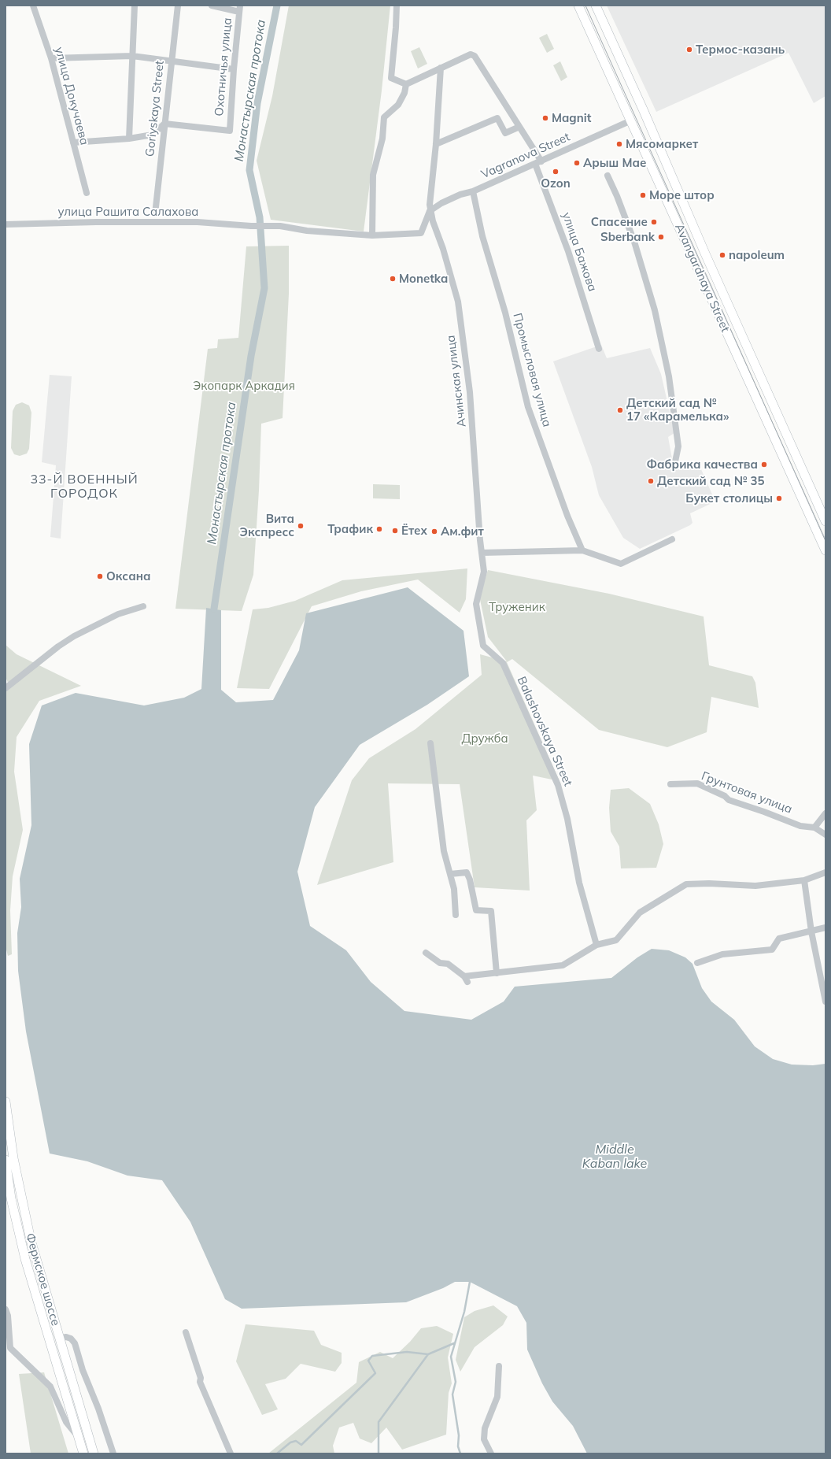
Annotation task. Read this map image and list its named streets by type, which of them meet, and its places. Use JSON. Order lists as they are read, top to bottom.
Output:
{
  "streets": {
    "main road": ["Avangardnaya Street", "Фермское шоссе"],
    "street": [
      "Охотничья улица",
      "улица Докучаева",
      "Goriyskaya Street",
      "Vagranova Street",
      "улица Рашита Салахова",
      "улица Бажова",
      "Промысловая улица",
      "Ачинская улица",
      "Balashovskaya Street",
      "Грунтовая улица"
    ]
  },
  "crossings": [
    ["Охотничья улица", "Goriyskaya Street"],
    ["Vagranova Street", "улица Бажова"],
    ["Vagranova Street", "Avangardnaya Street"],
    ["Vagranova Street", "Промысловая улица"],
    ["Vagranova Street", "Ачинская улица"],
    ["Ачинская улица", "Balashovskaya Street"]
  ],
  "districts": ["33-Й ВОЕННЫЙ ГОРОДОК"],
  "water": ["Монастырская протока", "Middle Kaban lake"],
  "parks": ["Экопарк Аркадия", "Труженик", "Дружба"],
  "places": [
    "Термос-казань",
    "Magnit",
    "Мясомаркет",
    "Арыш Мае",
    "Ozon",
    "Море штор",
    "Спасение",
    "Sberbank",
    "napoleum",
    "Monetka",
    "Детский сад № 17 «Карамелька»",
    "Фабрика качества",
    "Детский сад № 35",
    "Букет столицы",
    "Вита Экспресс",
    "Трафик",
    "Ётех",
    "Ам.фит",
    "Оксана"
  ]
}
